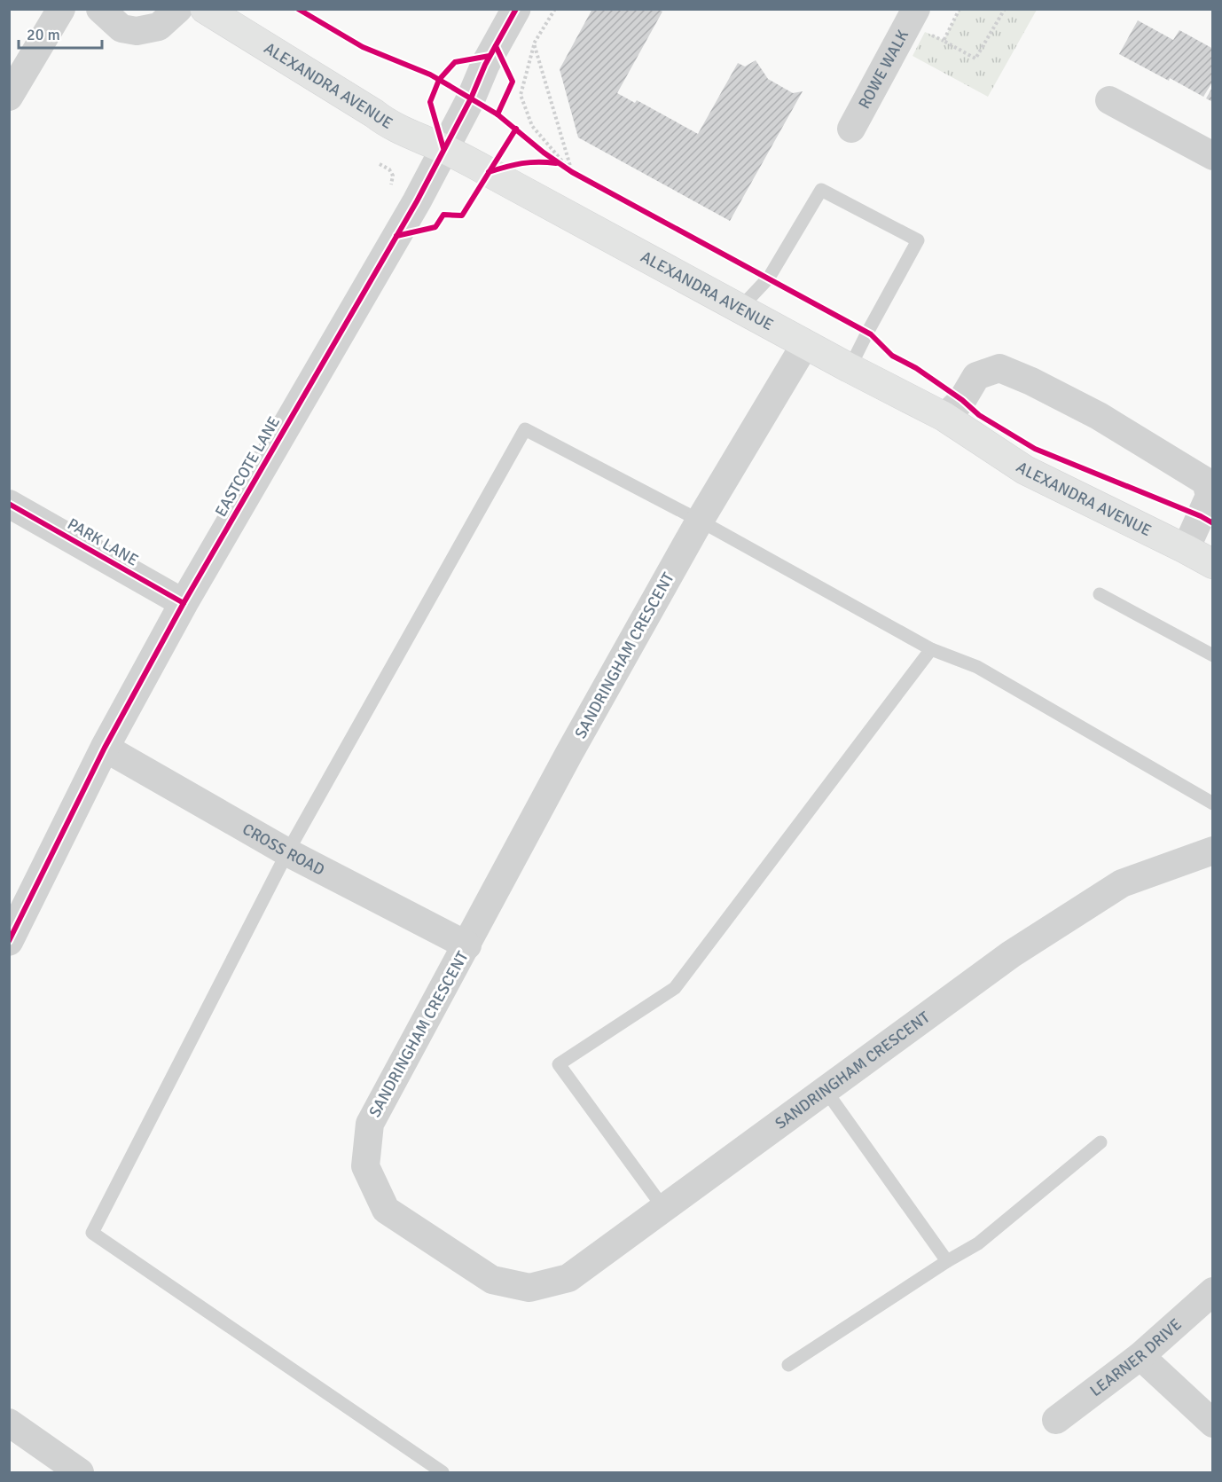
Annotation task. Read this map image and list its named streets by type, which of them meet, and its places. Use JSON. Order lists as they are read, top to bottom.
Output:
{
  "streets": {
    "main road": ["ALEXANDRA AVENUE"],
    "street": [
      "ROWE WALK",
      "EASTCOTE LANE",
      "PARK LANE",
      "SANDRINGHAM CRESCENT",
      "CROSS ROAD",
      "LEARNER DRIVE"
    ]
  },
  "crossings": [
    ["ALEXANDRA AVENUE", "EASTCOTE LANE"],
    ["ALEXANDRA AVENUE", "SANDRINGHAM CRESCENT"],
    ["EASTCOTE LANE", "PARK LANE"],
    ["EASTCOTE LANE", "CROSS ROAD"],
    ["SANDRINGHAM CRESCENT", "CROSS ROAD"]
  ],
  "scale_bar": "20 m"
}
